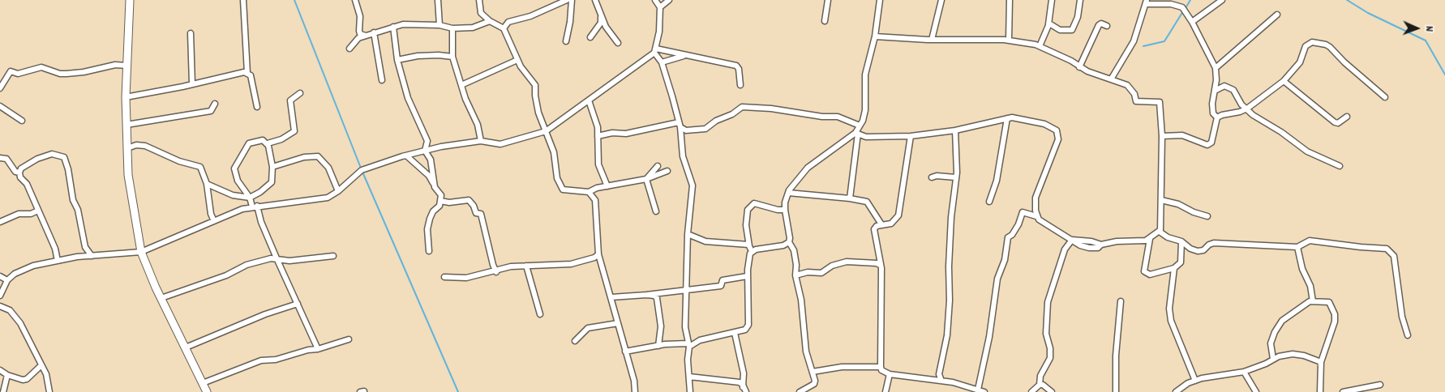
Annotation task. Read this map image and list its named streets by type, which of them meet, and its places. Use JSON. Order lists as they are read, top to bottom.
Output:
{
  "north": "right"
}
